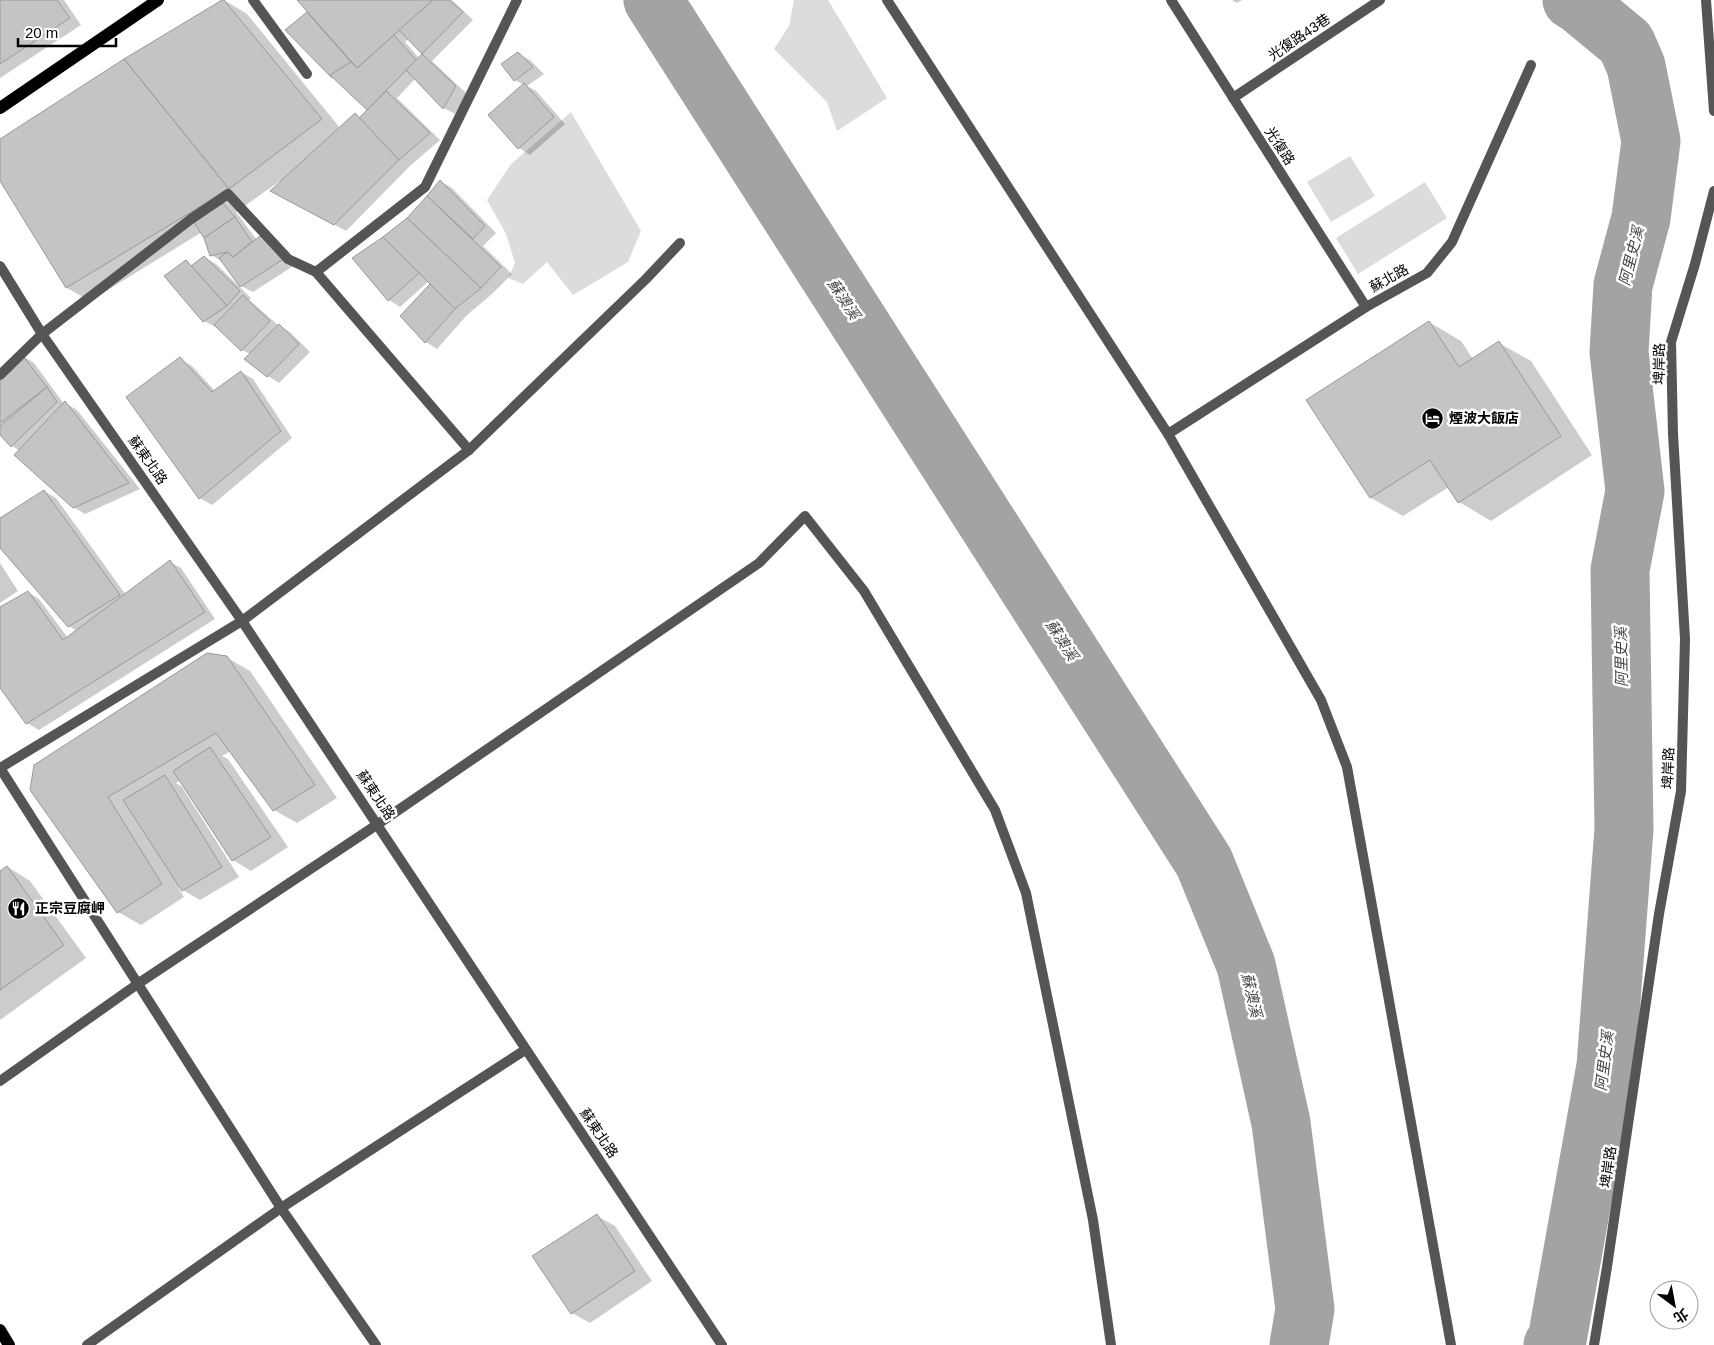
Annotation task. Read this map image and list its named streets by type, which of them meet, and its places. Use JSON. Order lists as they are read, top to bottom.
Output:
{
  "streets": {
    "street": [
      "光復路43巷",
      "光復路",
      "蘇北路",
      "埤岸路",
      "蘇東北路"
    ]
  },
  "crossings": [
    ["光復路43巷", "光復路"],
    ["光復路", "蘇北路"]
  ],
  "water": ["阿里史溪", "蘇澳溪"],
  "places": {
    "hotel": ["煙波大飯店"],
    "restaurant": ["正宗豆腐岬"]
  },
  "scale_bar": "20 m",
  "north": "bottom right"
}
